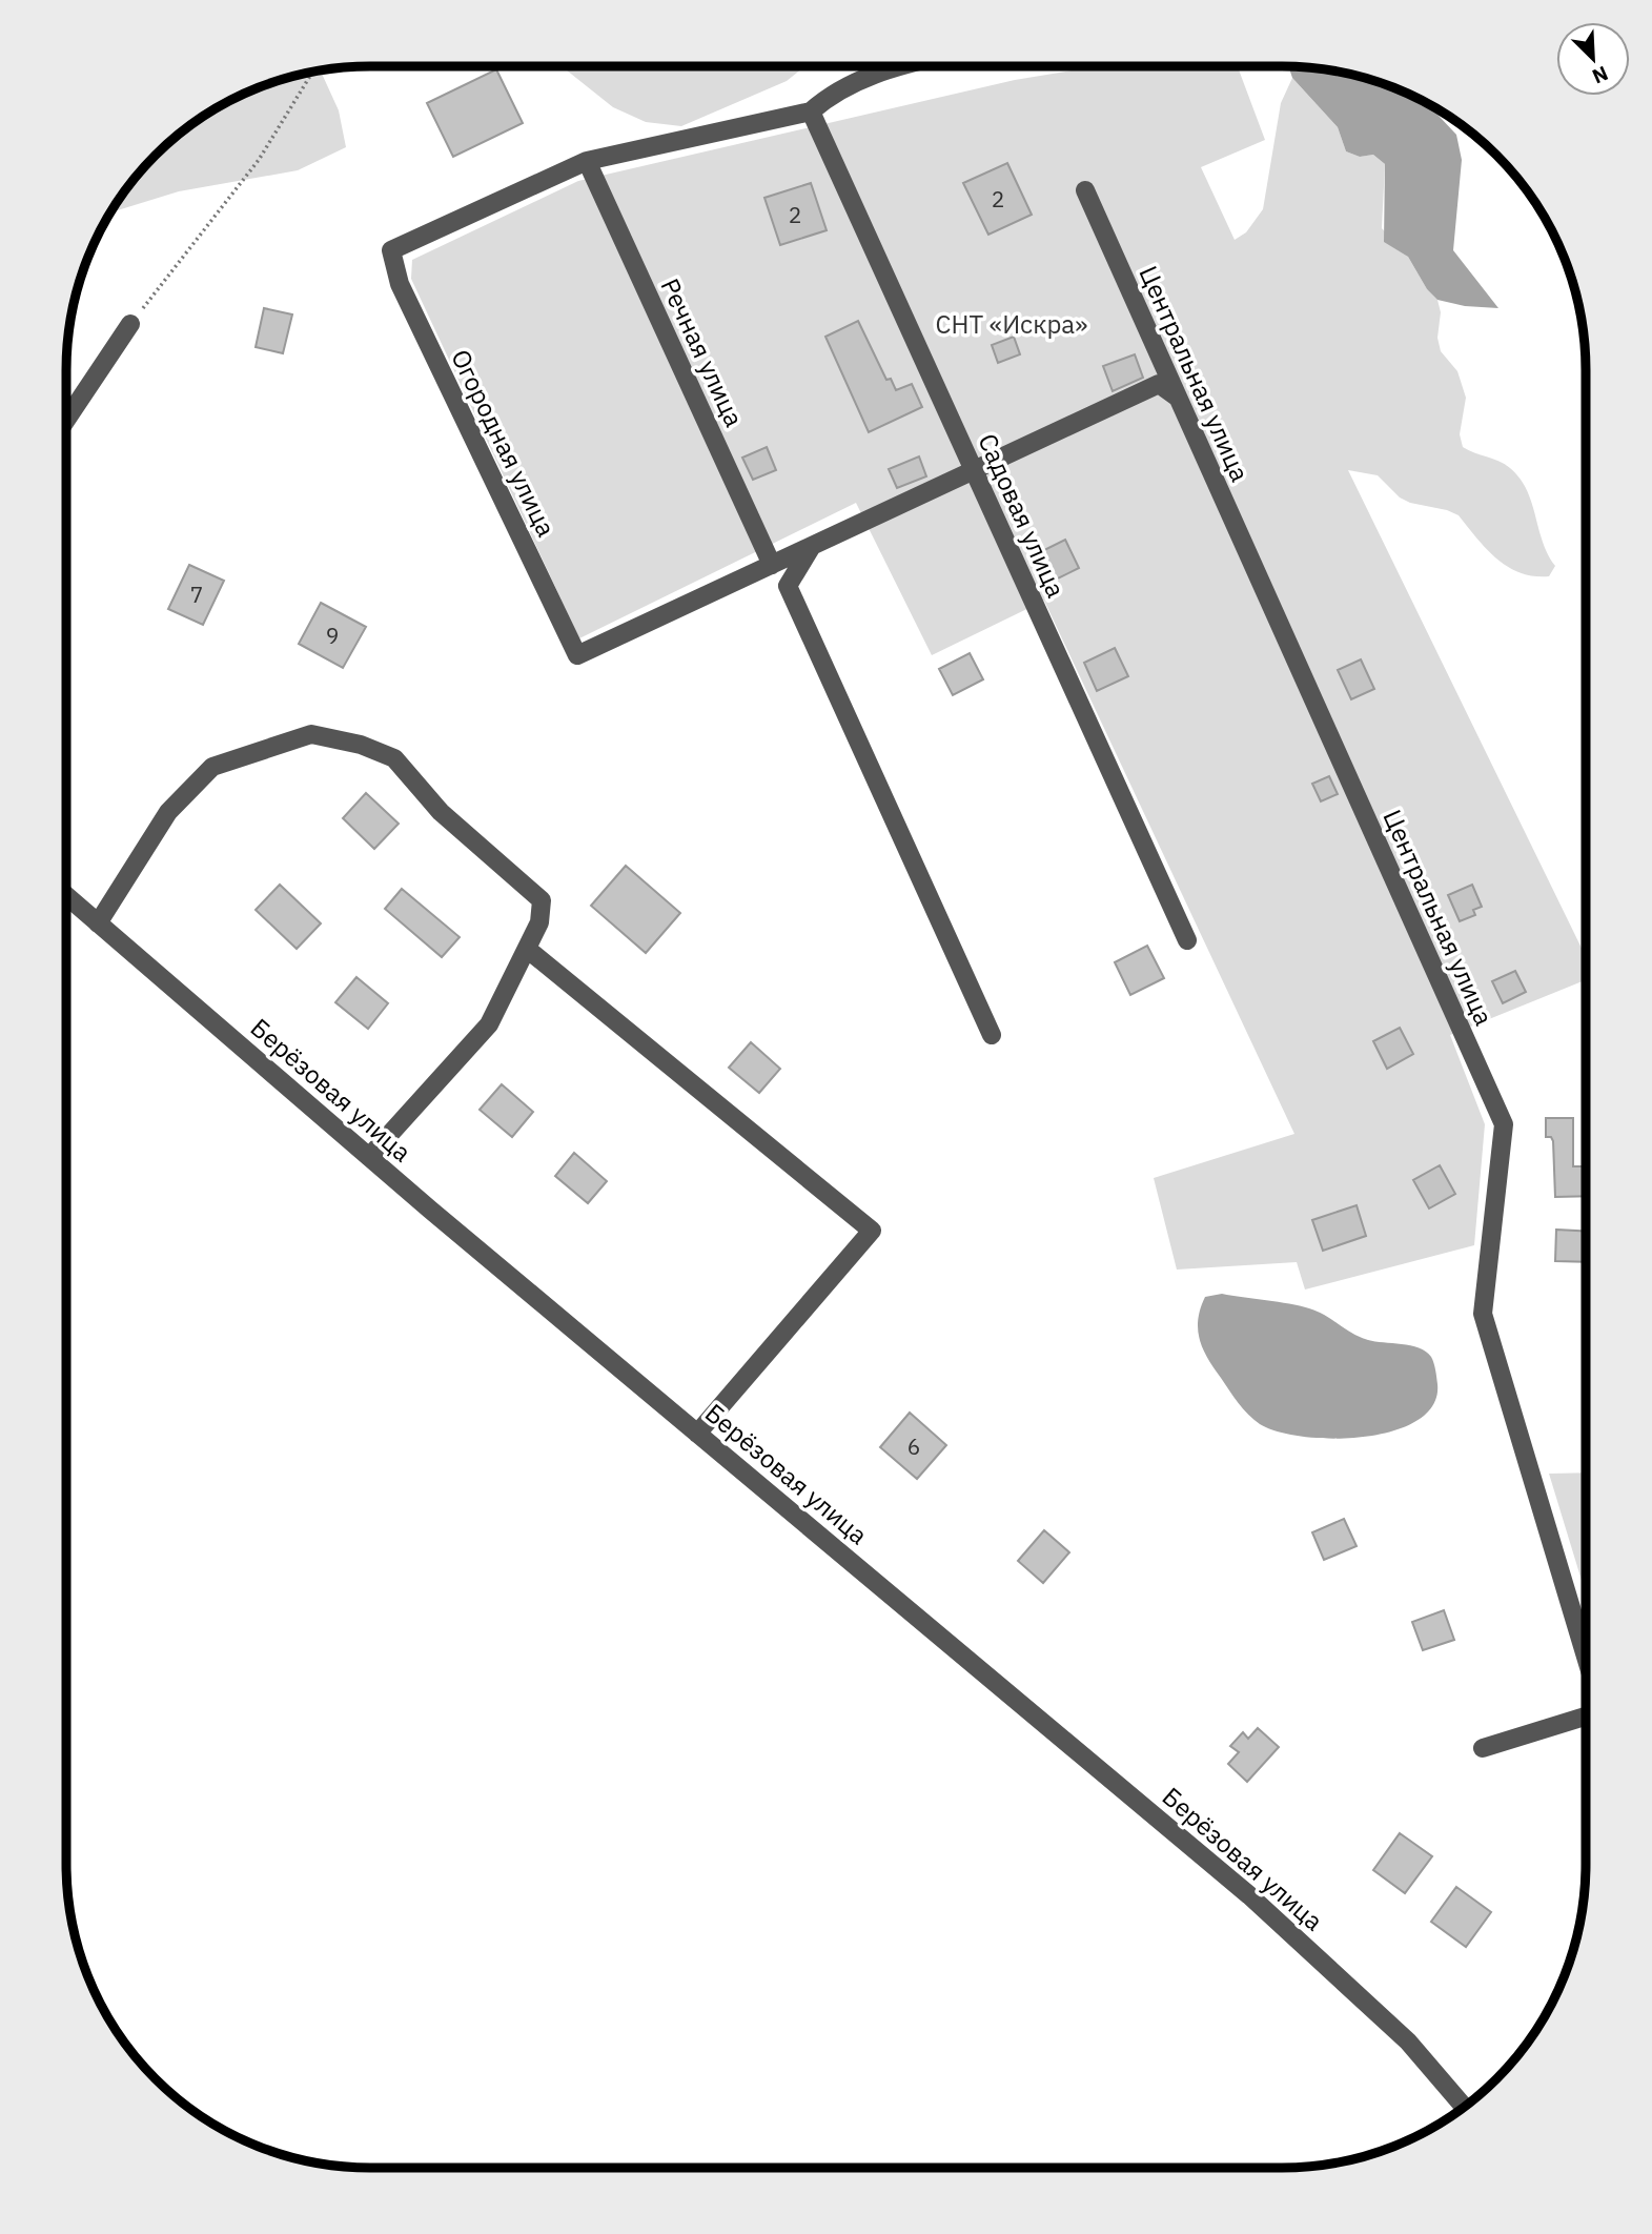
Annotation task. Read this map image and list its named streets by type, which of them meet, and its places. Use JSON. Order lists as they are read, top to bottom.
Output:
{
  "streets": {
    "street": [
      "Речная улица",
      "Центральная улица",
      "Огородная улица",
      "Садовая улица",
      "Берёзовая улица"
    ]
  },
  "crossings": [
    ["Речная улица", "Огородная улица"]
  ],
  "parks": ["СНТ «Искра»"],
  "house_numbers": [
    "2",
    "2",
    "7",
    "9",
    "6"
  ],
  "north": "bottom right"
}
